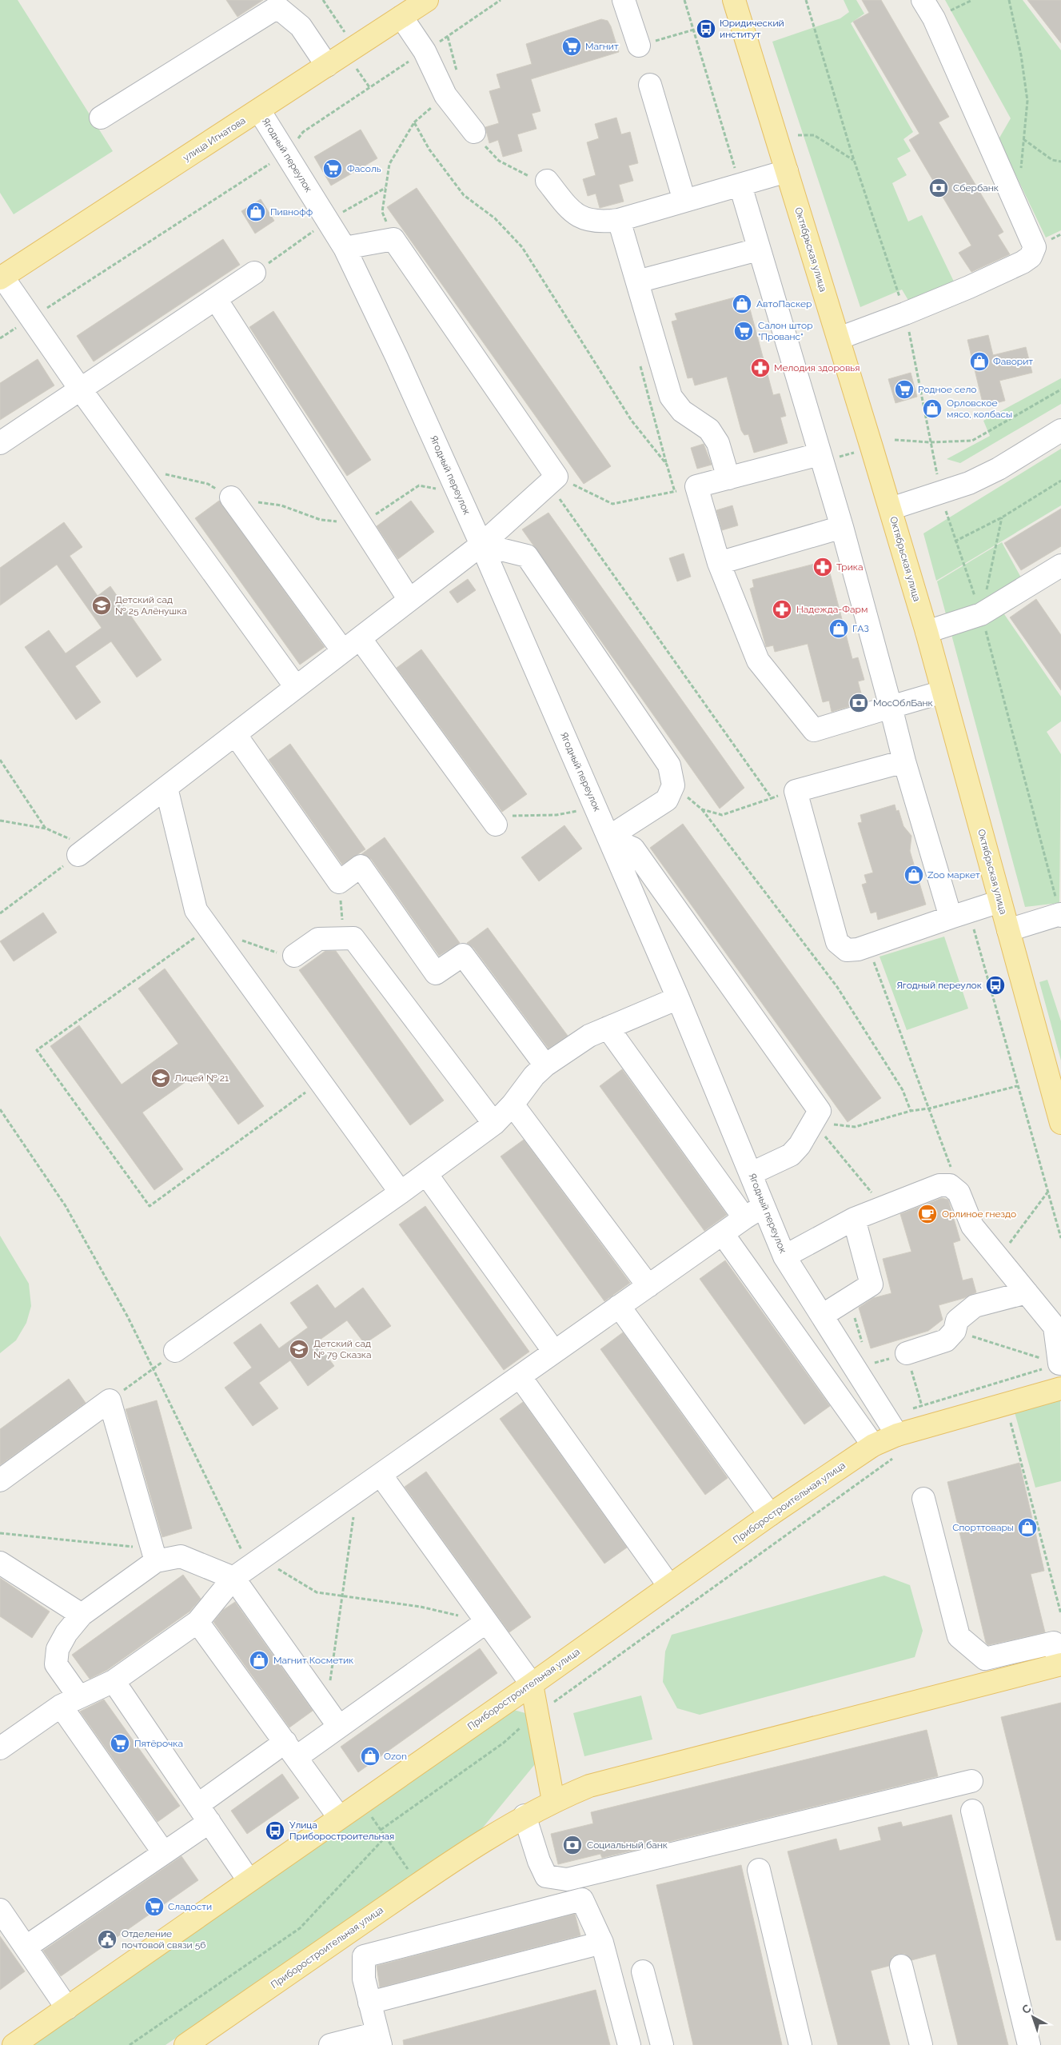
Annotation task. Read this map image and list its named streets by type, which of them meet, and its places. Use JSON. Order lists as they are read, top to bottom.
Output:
{
  "streets": {
    "main road": ["улица Игнатова", "Октябрьская улица", "Приборостроительная улица"],
    "street": ["Ягодный переулок"]
  },
  "crossings": [
    ["улица Игнатова", "Ягодный переулок"],
    ["Ягодный переулок", "Приборостроительная улица"]
  ],
  "places": {
    "bus stop": ["Юридический институт", "Ягодный переулок", "Улица Приборостроительная"],
    "supermarket": [
      "Магнит",
      "Фасоль",
      "Салон штор \"Прованс\"",
      "Родное село",
      "Пятёрочка",
      "Сладости"
    ],
    "bank": ["Сбербанк", "МосОблБанк", "Социальный банк"],
    "shop": [
      "Пивнофф",
      "АвтоПаскер",
      "Фаворит",
      "Орловское мясо, колбасы",
      "ГАЗ",
      "Zoo маркет",
      "Спорттовары",
      "Магнит Косметик",
      "Ozon"
    ],
    "pharmacy": ["Мелодия здоровья", "Трика", "Надежда-Фарм"],
    "school or university": ["Детский сад № 25 Алёнушка", "Лицей № 21", "Детский сад № 79 Сказка"],
    "cafe": ["Орлиное гнездо"],
    "public building": ["Отделение почтовой связи 56"]
  },
  "north": "top left"
}
